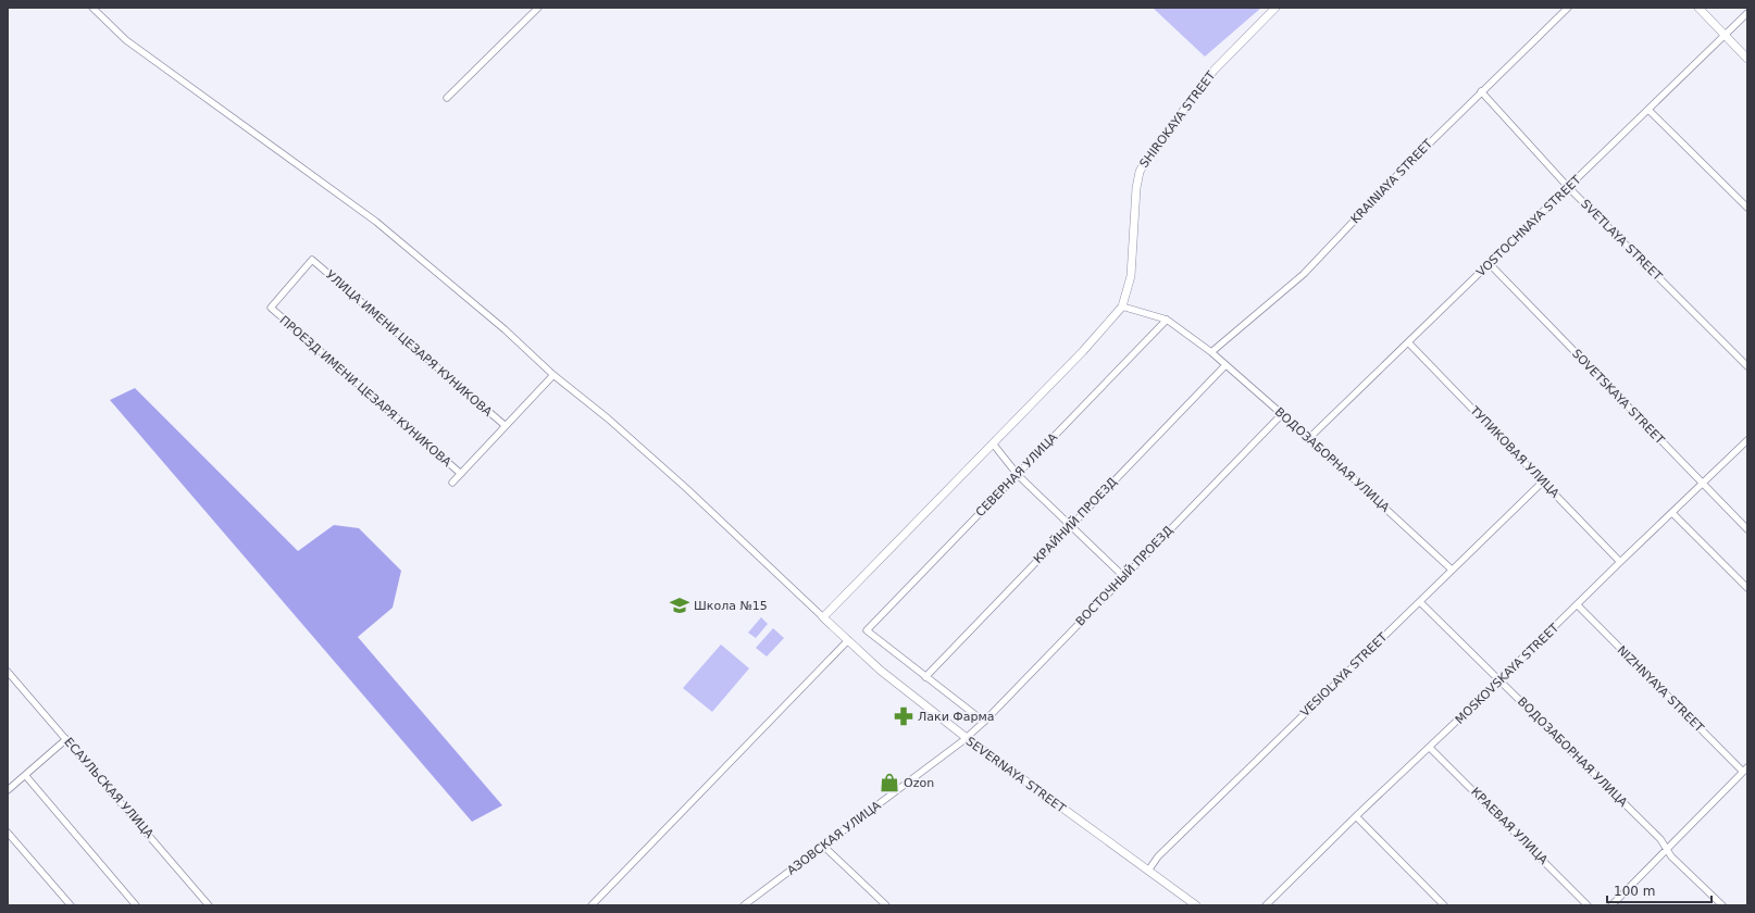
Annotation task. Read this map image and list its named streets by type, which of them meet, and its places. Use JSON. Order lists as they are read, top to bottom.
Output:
{
  "streets": {
    "street": [
      "SHIROKAYA STREET",
      "KRAINIAYA STREET",
      "VOSTOCHNAYA STREET",
      "SVETLAYA STREET",
      "УЛИЦА ИМЕНИ ЦЕЗАРЯ КУНИКОВА",
      "ПРОЕЗД ИМЕНИ ЦЕЗАРЯ КУНИКОВА",
      "SOVETSKAYA STREET",
      "ТУПИКОВАЯ УЛИЦА",
      "ВОДОЗАБОРНАЯ УЛИЦА",
      "СЕВЕРНАЯ УЛИЦА",
      "КРАЙНИЙ ПРОЕЗД",
      "ВОСТОЧНЫЙ ПРОЕЗД",
      "MOSKOVSKAYA STREET",
      "VESIOLAYA STREET",
      "NIZHNYAYA STREET",
      "SEVERNAYA STREET",
      "ЕСАУЛЬСКАЯ УЛИЦА",
      "КРАЕВАЯ УЛИЦА",
      "АЗОВСКАЯ УЛИЦА"
    ]
  },
  "crossings": [
    ["SHIROKAYA STREET", "ВОДОЗАБОРНАЯ УЛИЦА"],
    ["KRAINIAYA STREET", "SVETLAYA STREET"],
    ["KRAINIAYA STREET", "ВОДОЗАБОРНАЯ УЛИЦА"],
    ["VOSTOCHNAYA STREET", "SVETLAYA STREET"],
    ["VOSTOCHNAYA STREET", "SOVETSKAYA STREET"],
    ["VOSTOCHNAYA STREET", "ТУПИКОВАЯ УЛИЦА"],
    ["VOSTOCHNAYA STREET", "ВОДОЗАБОРНАЯ УЛИЦА"],
    ["УЛИЦА ИМЕНИ ЦЕЗАРЯ КУНИКОВА", "ПРОЕЗД ИМЕНИ ЦЕЗАРЯ КУНИКОВА"],
    ["SOVETSKAYA STREET", "MOSKOVSKAYA STREET"],
    ["ТУПИКОВАЯ УЛИЦА", "MOSKOVSKAYA STREET"],
    ["ТУПИКОВАЯ УЛИЦА", "VESIOLAYA STREET"],
    ["ВОДОЗАБОРНАЯ УЛИЦА", "СЕВЕРНАЯ УЛИЦА"],
    ["ВОДОЗАБОРНАЯ УЛИЦА", "КРАЙНИЙ ПРОЕЗД"],
    ["ВОДОЗАБОРНАЯ УЛИЦА", "ВОСТОЧНЫЙ ПРОЕЗД"],
    ["ВОДОЗАБОРНАЯ УЛИЦА", "MOSKOVSKAYA STREET"],
    ["ВОДОЗАБОРНАЯ УЛИЦА", "VESIOLAYA STREET"],
    ["СЕВЕРНАЯ УЛИЦА", "КРАЙНИЙ ПРОЕЗД"],
    ["ВОСТОЧНЫЙ ПРОЕЗД", "SEVERNAYA STREET"],
    ["ВОСТОЧНЫЙ ПРОЕЗД", "АЗОВСКАЯ УЛИЦА"],
    ["MOSKOVSKAYA STREET", "NIZHNYAYA STREET"],
    ["MOSKOVSKAYA STREET", "КРАЕВАЯ УЛИЦА"],
    ["VESIOLAYA STREET", "SEVERNAYA STREET"],
    ["SEVERNAYA STREET", "АЗОВСКАЯ УЛИЦА"]
  ],
  "places": {
    "school or university": ["Школа №15"],
    "pharmacy": ["Лаки Фарма"],
    "shop": ["Ozon"]
  },
  "scale_bar": "100 m"
}
